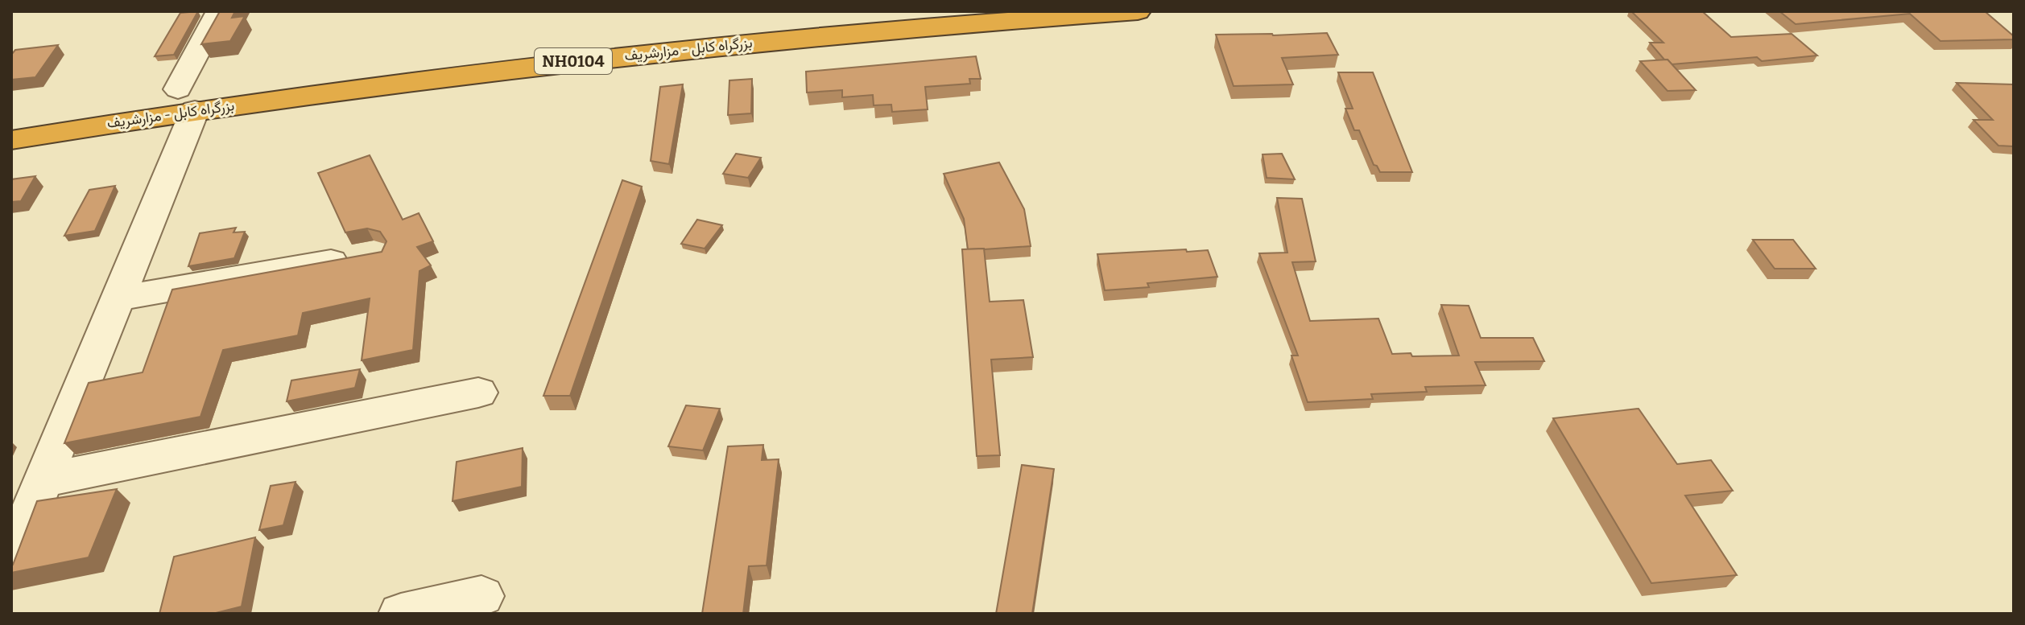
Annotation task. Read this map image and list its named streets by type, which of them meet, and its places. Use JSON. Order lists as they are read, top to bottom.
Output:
{
  "streets": {
    "highway": ["بزرگراه کابل - مزارشریف", "NH0104"]
  }
}
